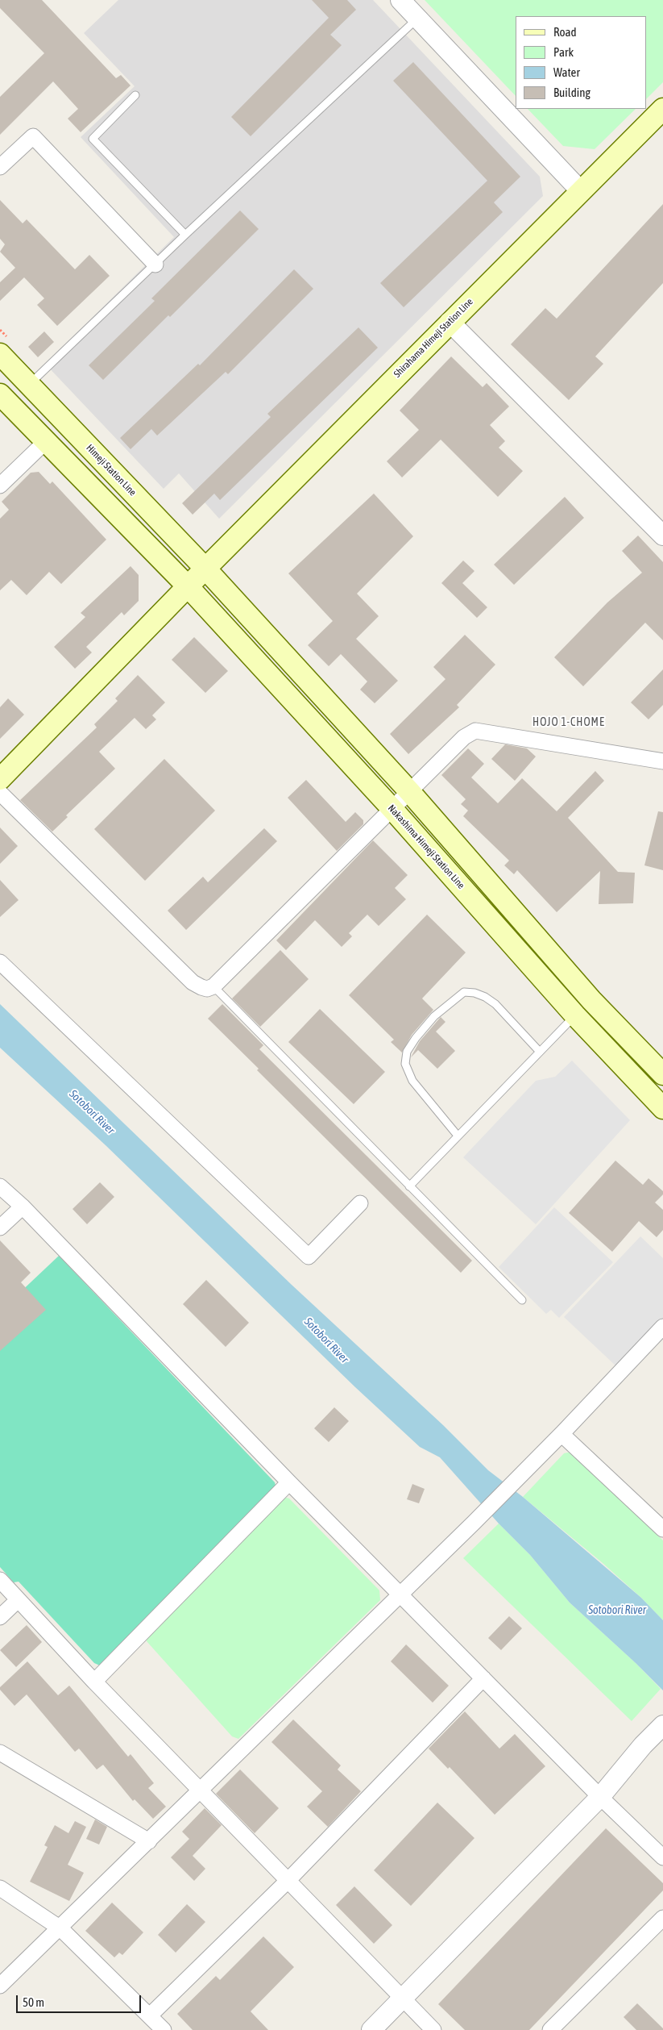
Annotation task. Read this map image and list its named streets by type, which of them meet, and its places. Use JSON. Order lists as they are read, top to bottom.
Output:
{
  "streets": {
    "main road": ["Shirahama Himeji Station Line", "Himeji Station Line", "Nakashima Himeji Station Line"]
  },
  "crossings": [
    ["Shirahama Himeji Station Line", "Himeji Station Line"],
    ["Shirahama Himeji Station Line", "Nakashima Himeji Station Line"],
    ["Himeji Station Line", "Nakashima Himeji Station Line"]
  ],
  "districts": ["HOJO 1-CHOME"],
  "water": ["Sotobori River"],
  "legend": [
    "Road",
    "Park",
    "Water",
    "Building"
  ],
  "scale_bar": "50 m"
}
